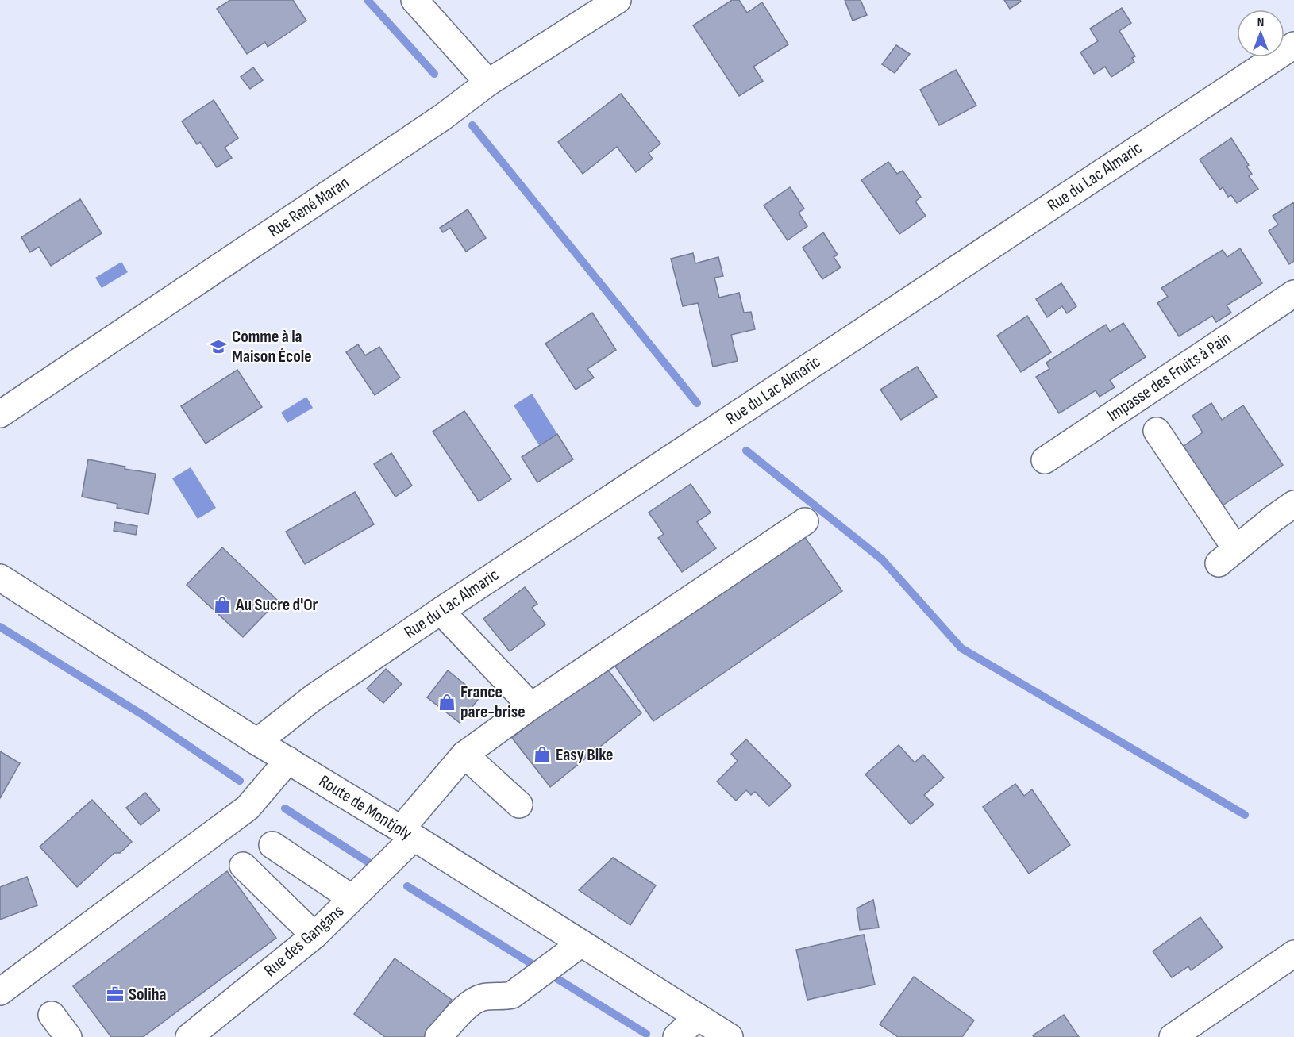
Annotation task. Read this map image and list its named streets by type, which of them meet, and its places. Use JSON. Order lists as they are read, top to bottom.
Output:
{
  "streets": {
    "street": [
      "Rue du Lac Almaric",
      "Rue René Maran",
      "Impasse des Fruits à Pain",
      "Route de Montjoly",
      "Rue des Gangans"
    ]
  },
  "crossings": [
    ["Rue du Lac Almaric", "Route de Montjoly"],
    ["Route de Montjoly", "Rue des Gangans"]
  ],
  "places": {
    "school or university": ["Comme à la Maison École"],
    "shop": ["Au Sucre d'Or", "France pare-brise", "Easy Bike"],
    "office": ["Soliha"]
  },
  "north": "top"
}
